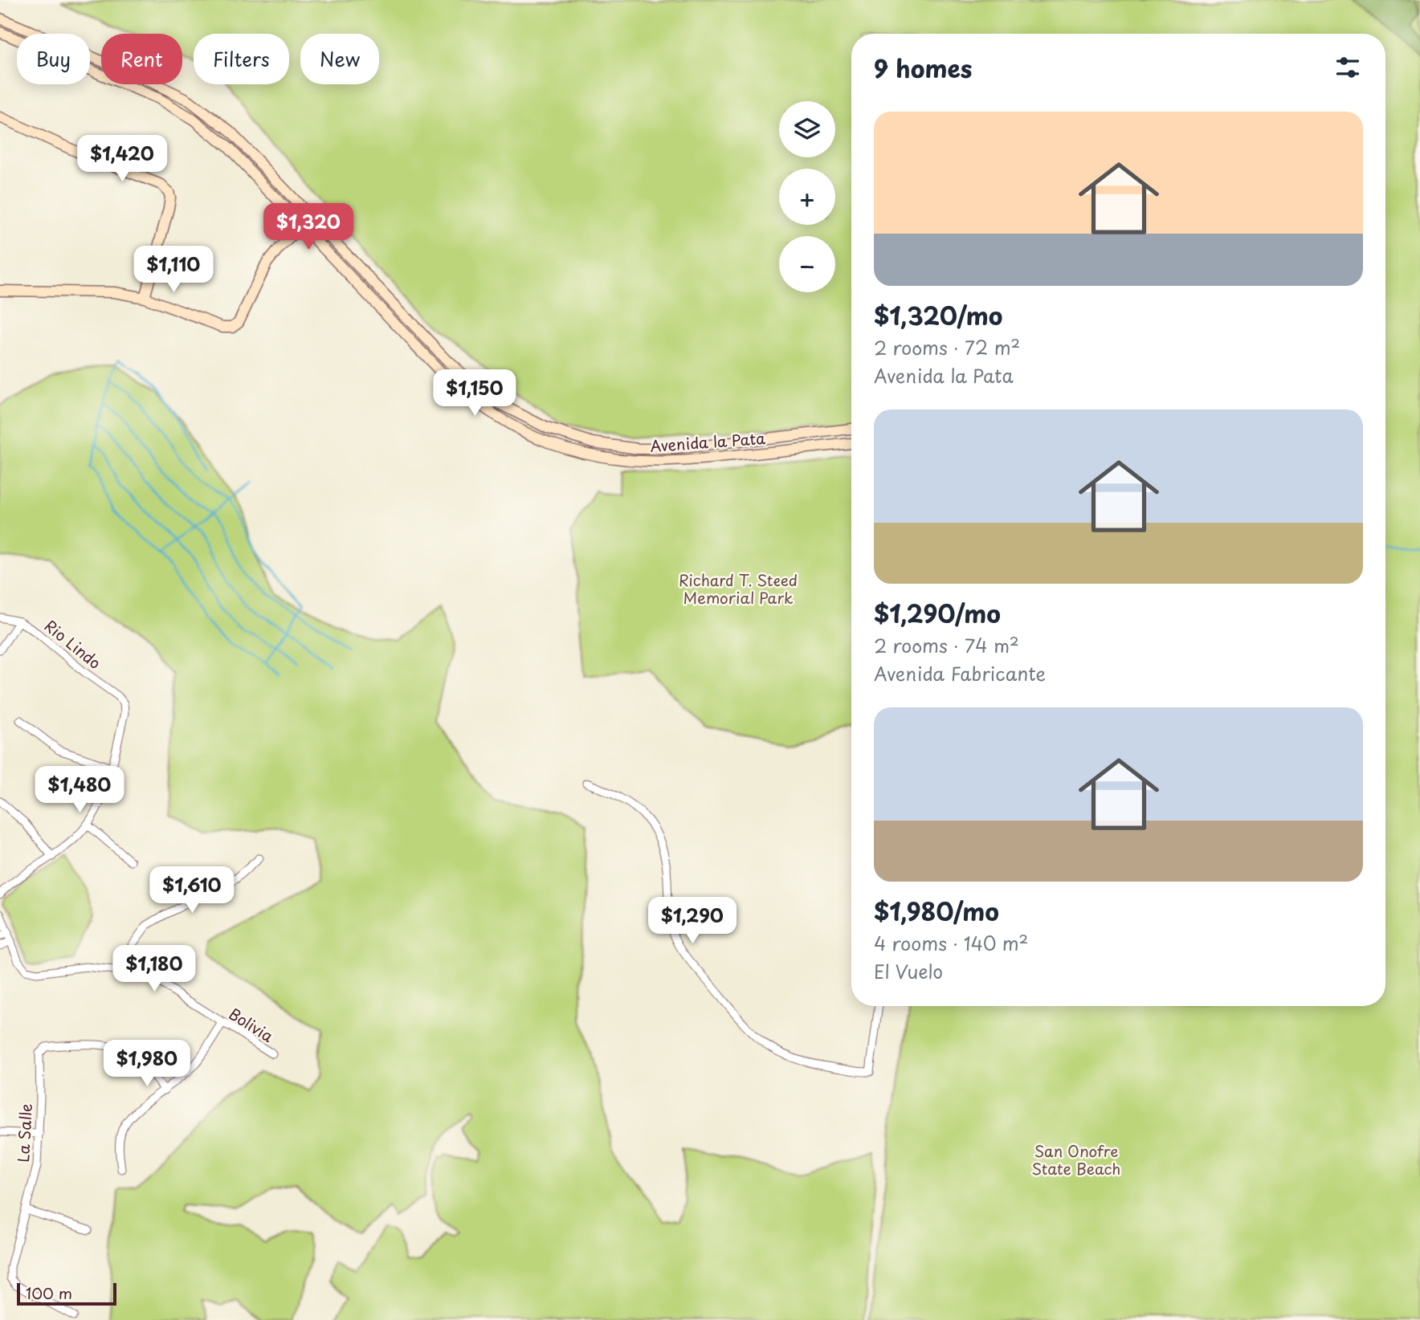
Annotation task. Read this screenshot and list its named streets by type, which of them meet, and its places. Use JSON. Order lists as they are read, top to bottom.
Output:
{
  "streets": {
    "main road": ["Avenida la Pata"],
    "street": ["Rio Lindo", "Bolivia", "La Salle"]
  },
  "parks": ["Richard T. Steed Memorial Park", "San Onofre State Beach"],
  "scale_bar": "100 m",
  "page": {
    "chip": [
      "Buy",
      "Rent",
      "Filters",
      "New"
    ],
    "heading": "9 homes",
    "map_buttons": ["+", "−"],
    "list": [
      {
        "name": "$1,320/mo",
        "note": "2 rooms · 72 m² · Avenida la Pata"
      },
      {
        "name": "$1,290/mo",
        "note": "2 rooms · 74 m² · Avenida Fabricante"
      },
      {
        "name": "$1,980/mo",
        "note": "4 rooms · 140 m² · El Vuelo"
      }
    ],
    "price": [
      "$1,420",
      "$1,320",
      "$1,110",
      "$1,150",
      "$1,480",
      "$1,610",
      "$1,290",
      "$1,180",
      "$1,980"
    ],
    "scale": "100 m"
  }
}
